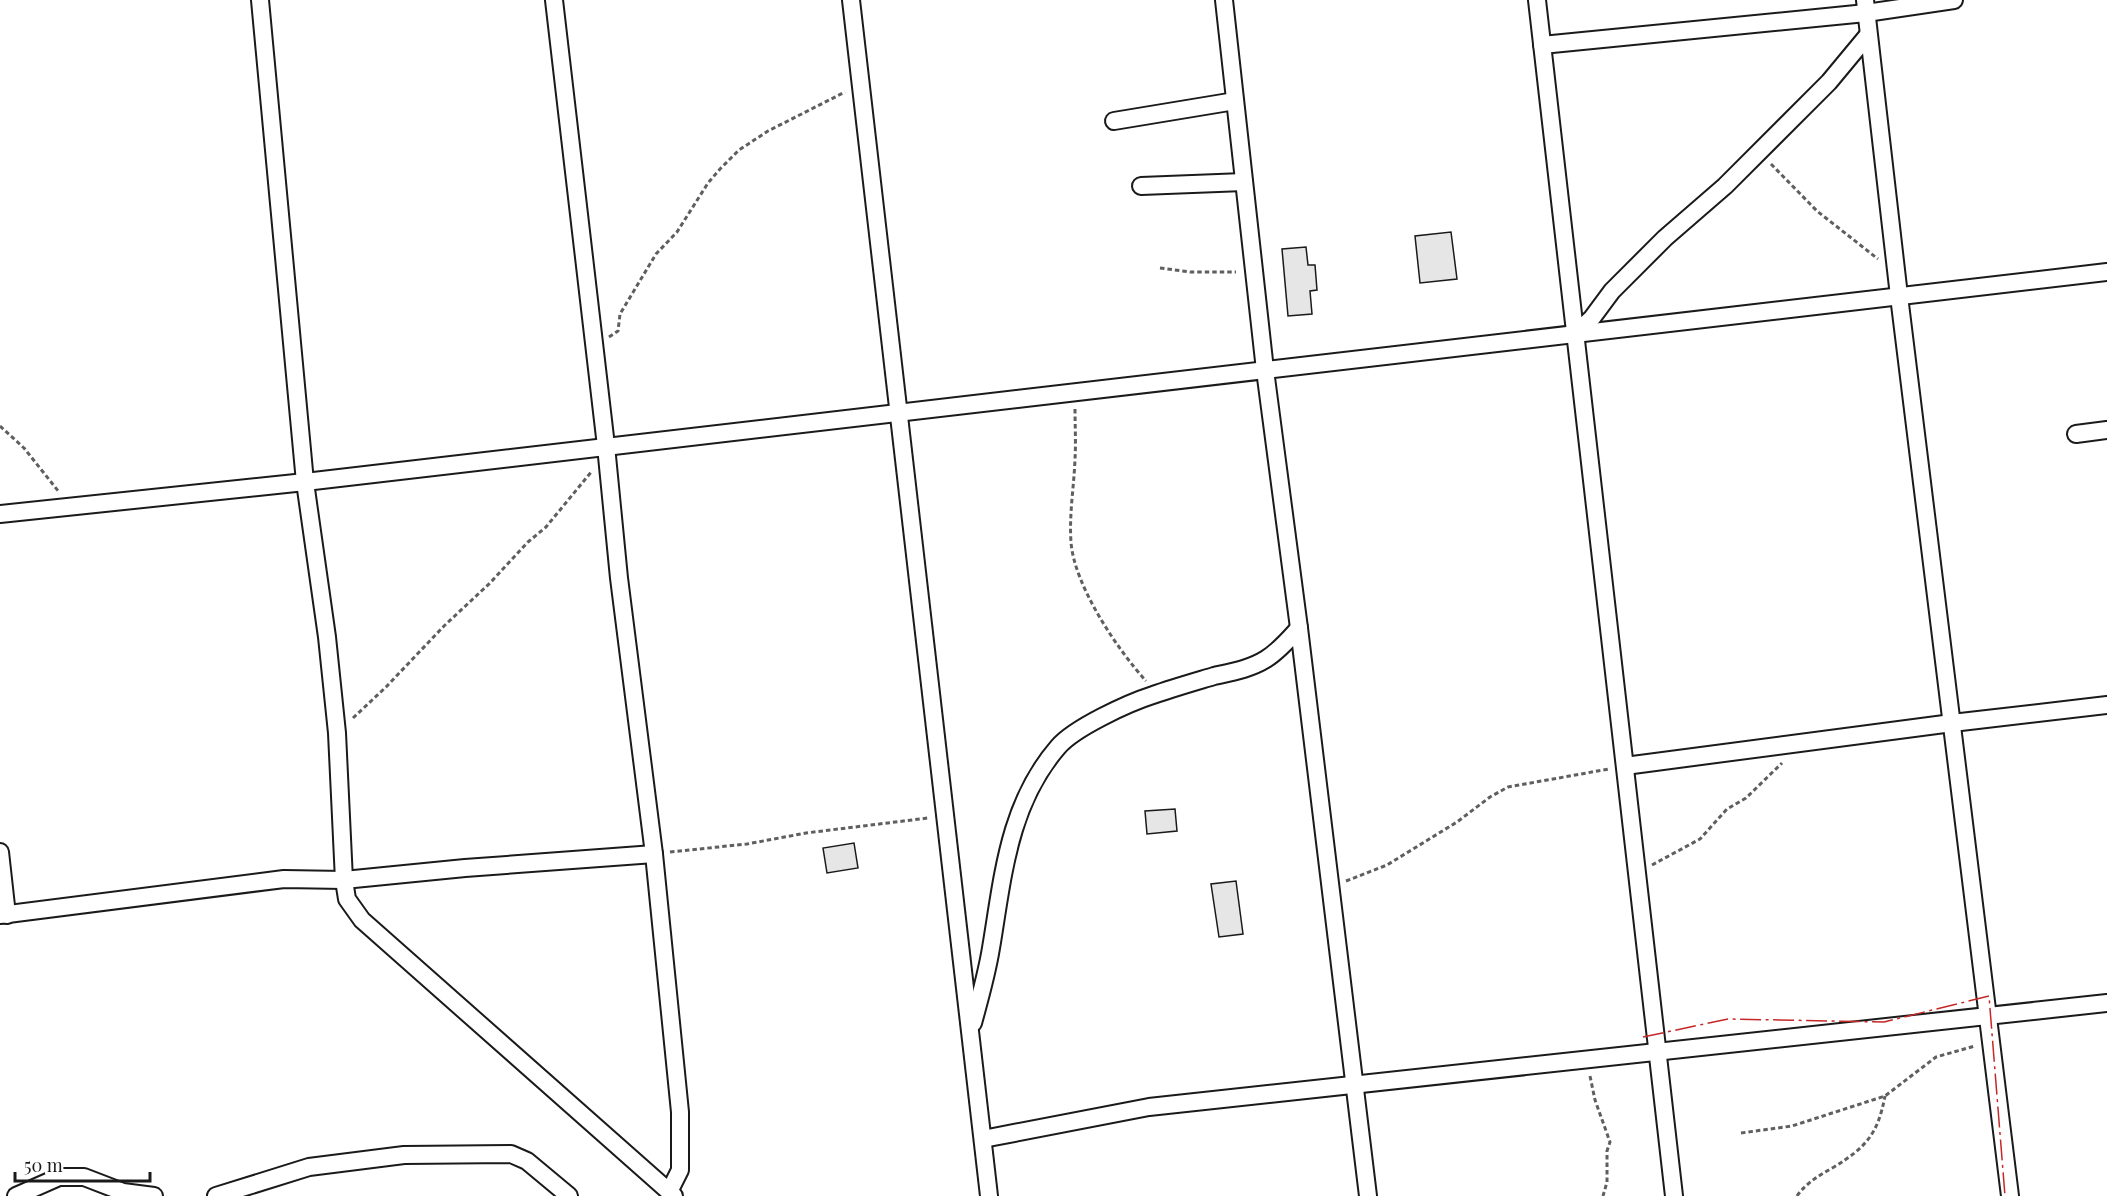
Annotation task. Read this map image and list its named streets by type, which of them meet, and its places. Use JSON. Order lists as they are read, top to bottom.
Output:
{
  "scale_bar": "50 m"
}
